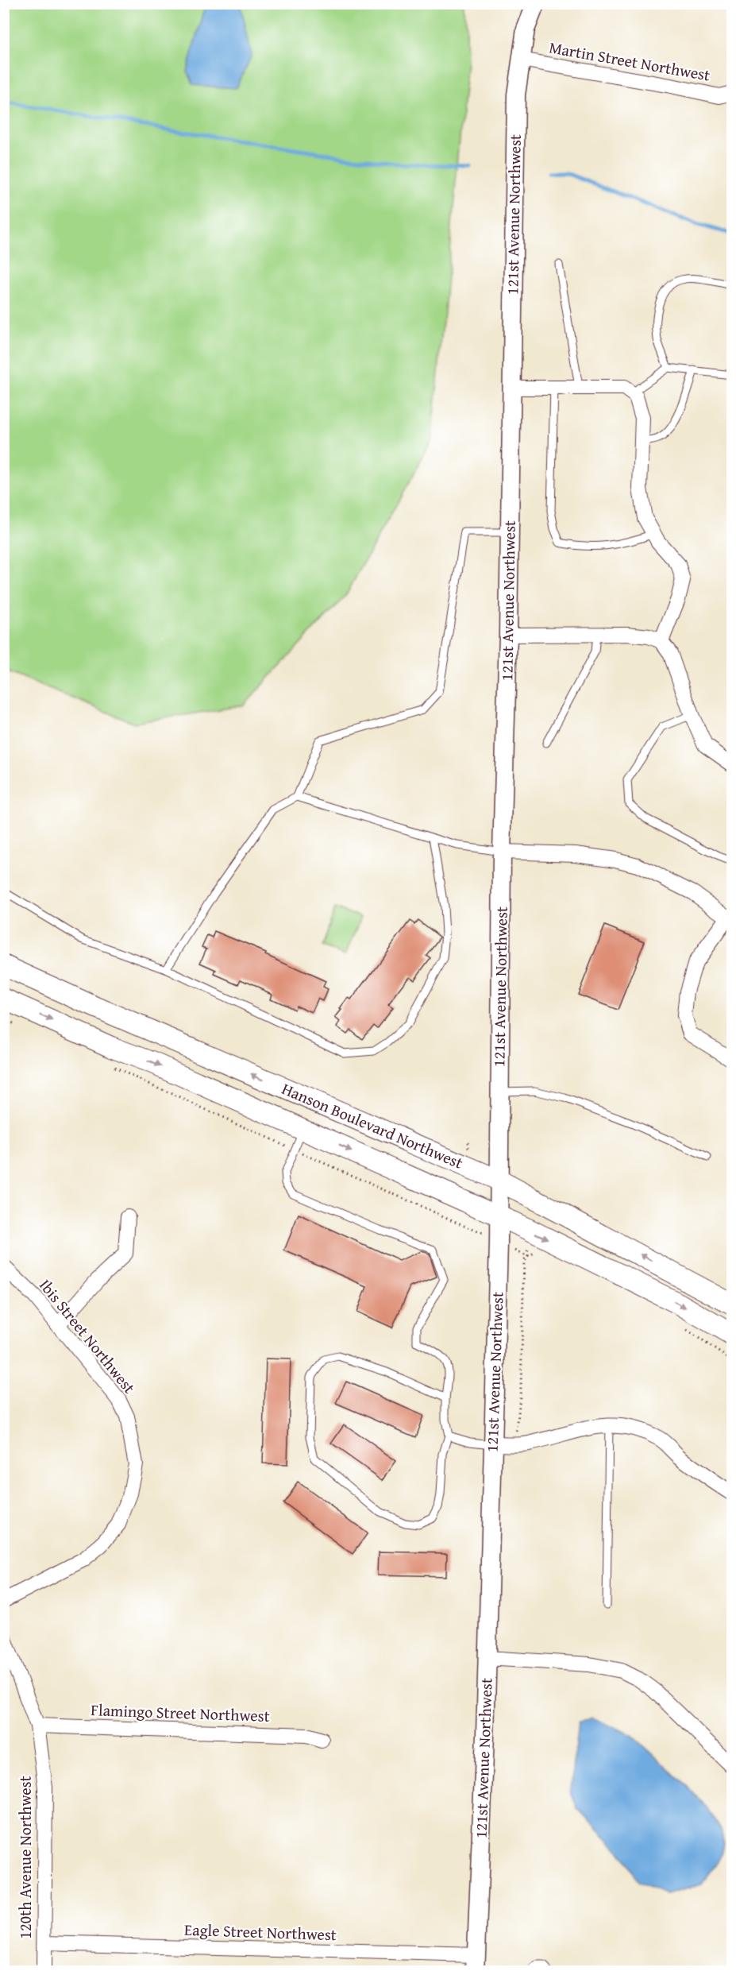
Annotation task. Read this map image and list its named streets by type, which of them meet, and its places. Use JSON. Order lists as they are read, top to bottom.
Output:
{
  "streets": {
    "main road": ["Hanson Boulevard Northwest"],
    "street": [
      "Martin Street Northwest",
      "121st Avenue Northwest",
      "Ibis Street Northwest",
      "Flamingo Street Northwest",
      "120th Avenue Northwest",
      "Eagle Street Northwest"
    ]
  },
  "crossings": [
    ["Martin Street Northwest", "121st Avenue Northwest"],
    ["121st Avenue Northwest", "Hanson Boulevard Northwest"],
    ["121st Avenue Northwest", "Eagle Street Northwest"],
    ["Flamingo Street Northwest", "120th Avenue Northwest"],
    ["120th Avenue Northwest", "Eagle Street Northwest"]
  ]
}
